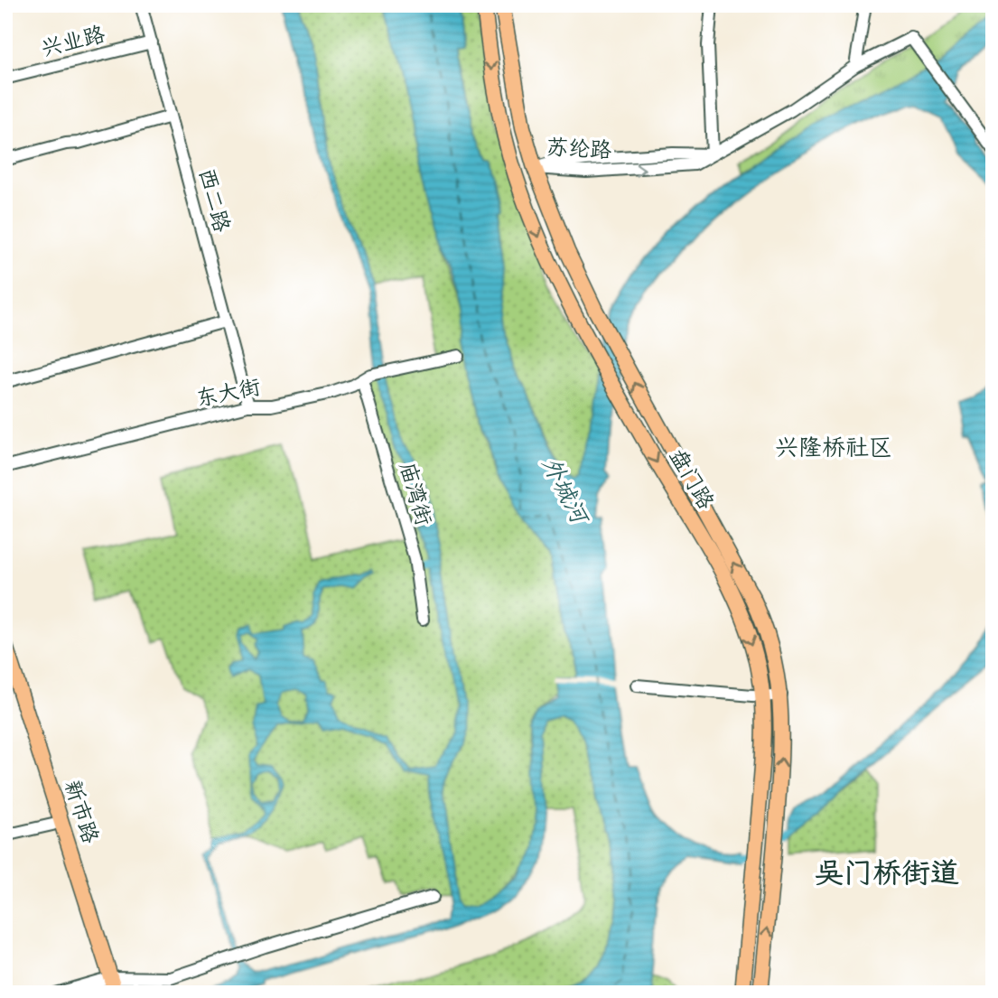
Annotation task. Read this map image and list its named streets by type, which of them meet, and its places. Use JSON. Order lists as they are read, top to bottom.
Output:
{
  "streets": {
    "main road": ["盘门路", "新市路"],
    "street": [
      "兴业路",
      "苏纶路",
      "西二路",
      "东大街",
      "庙湾街"
    ]
  },
  "crossings": [
    ["兴业路", "西二路"],
    ["苏纶路", "盘门路"],
    ["西二路", "东大街"],
    ["东大街", "庙湾街"]
  ],
  "districts": ["兴隆桥社区", "吴门桥街道"],
  "water": ["外城河"]
}
